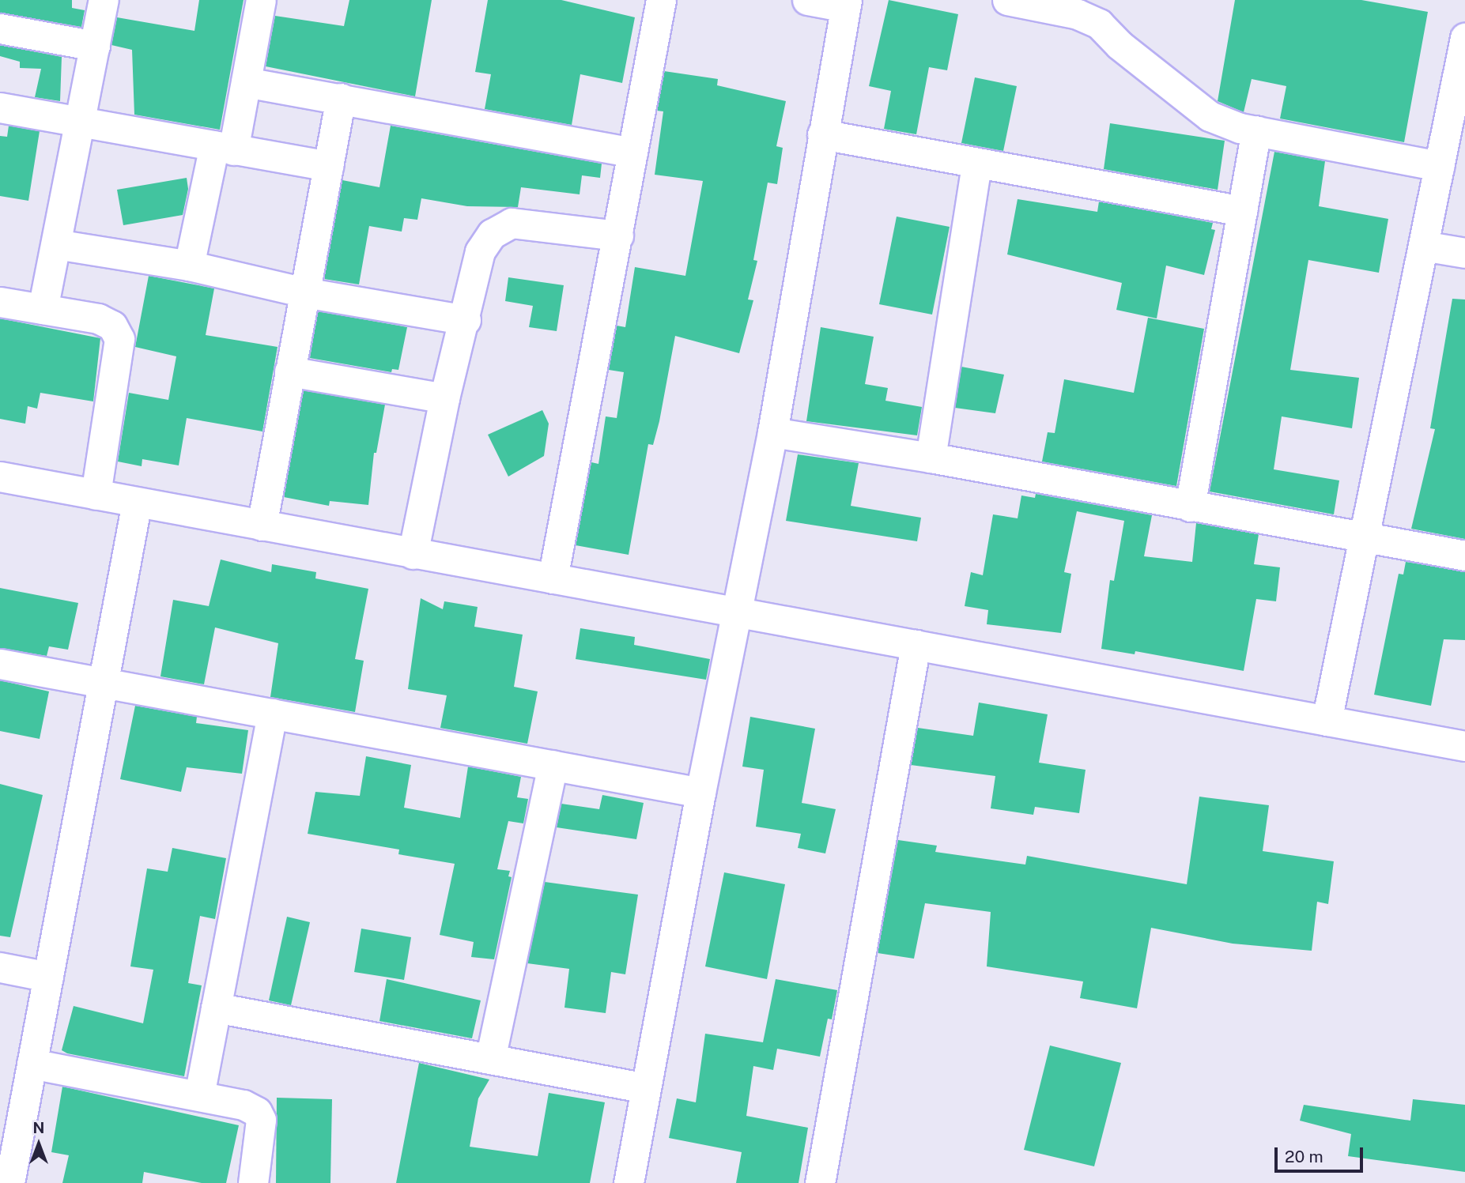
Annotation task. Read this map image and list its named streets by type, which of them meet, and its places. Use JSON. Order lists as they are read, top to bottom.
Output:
{
  "scale_bar": "20 m",
  "north": "top"
}
